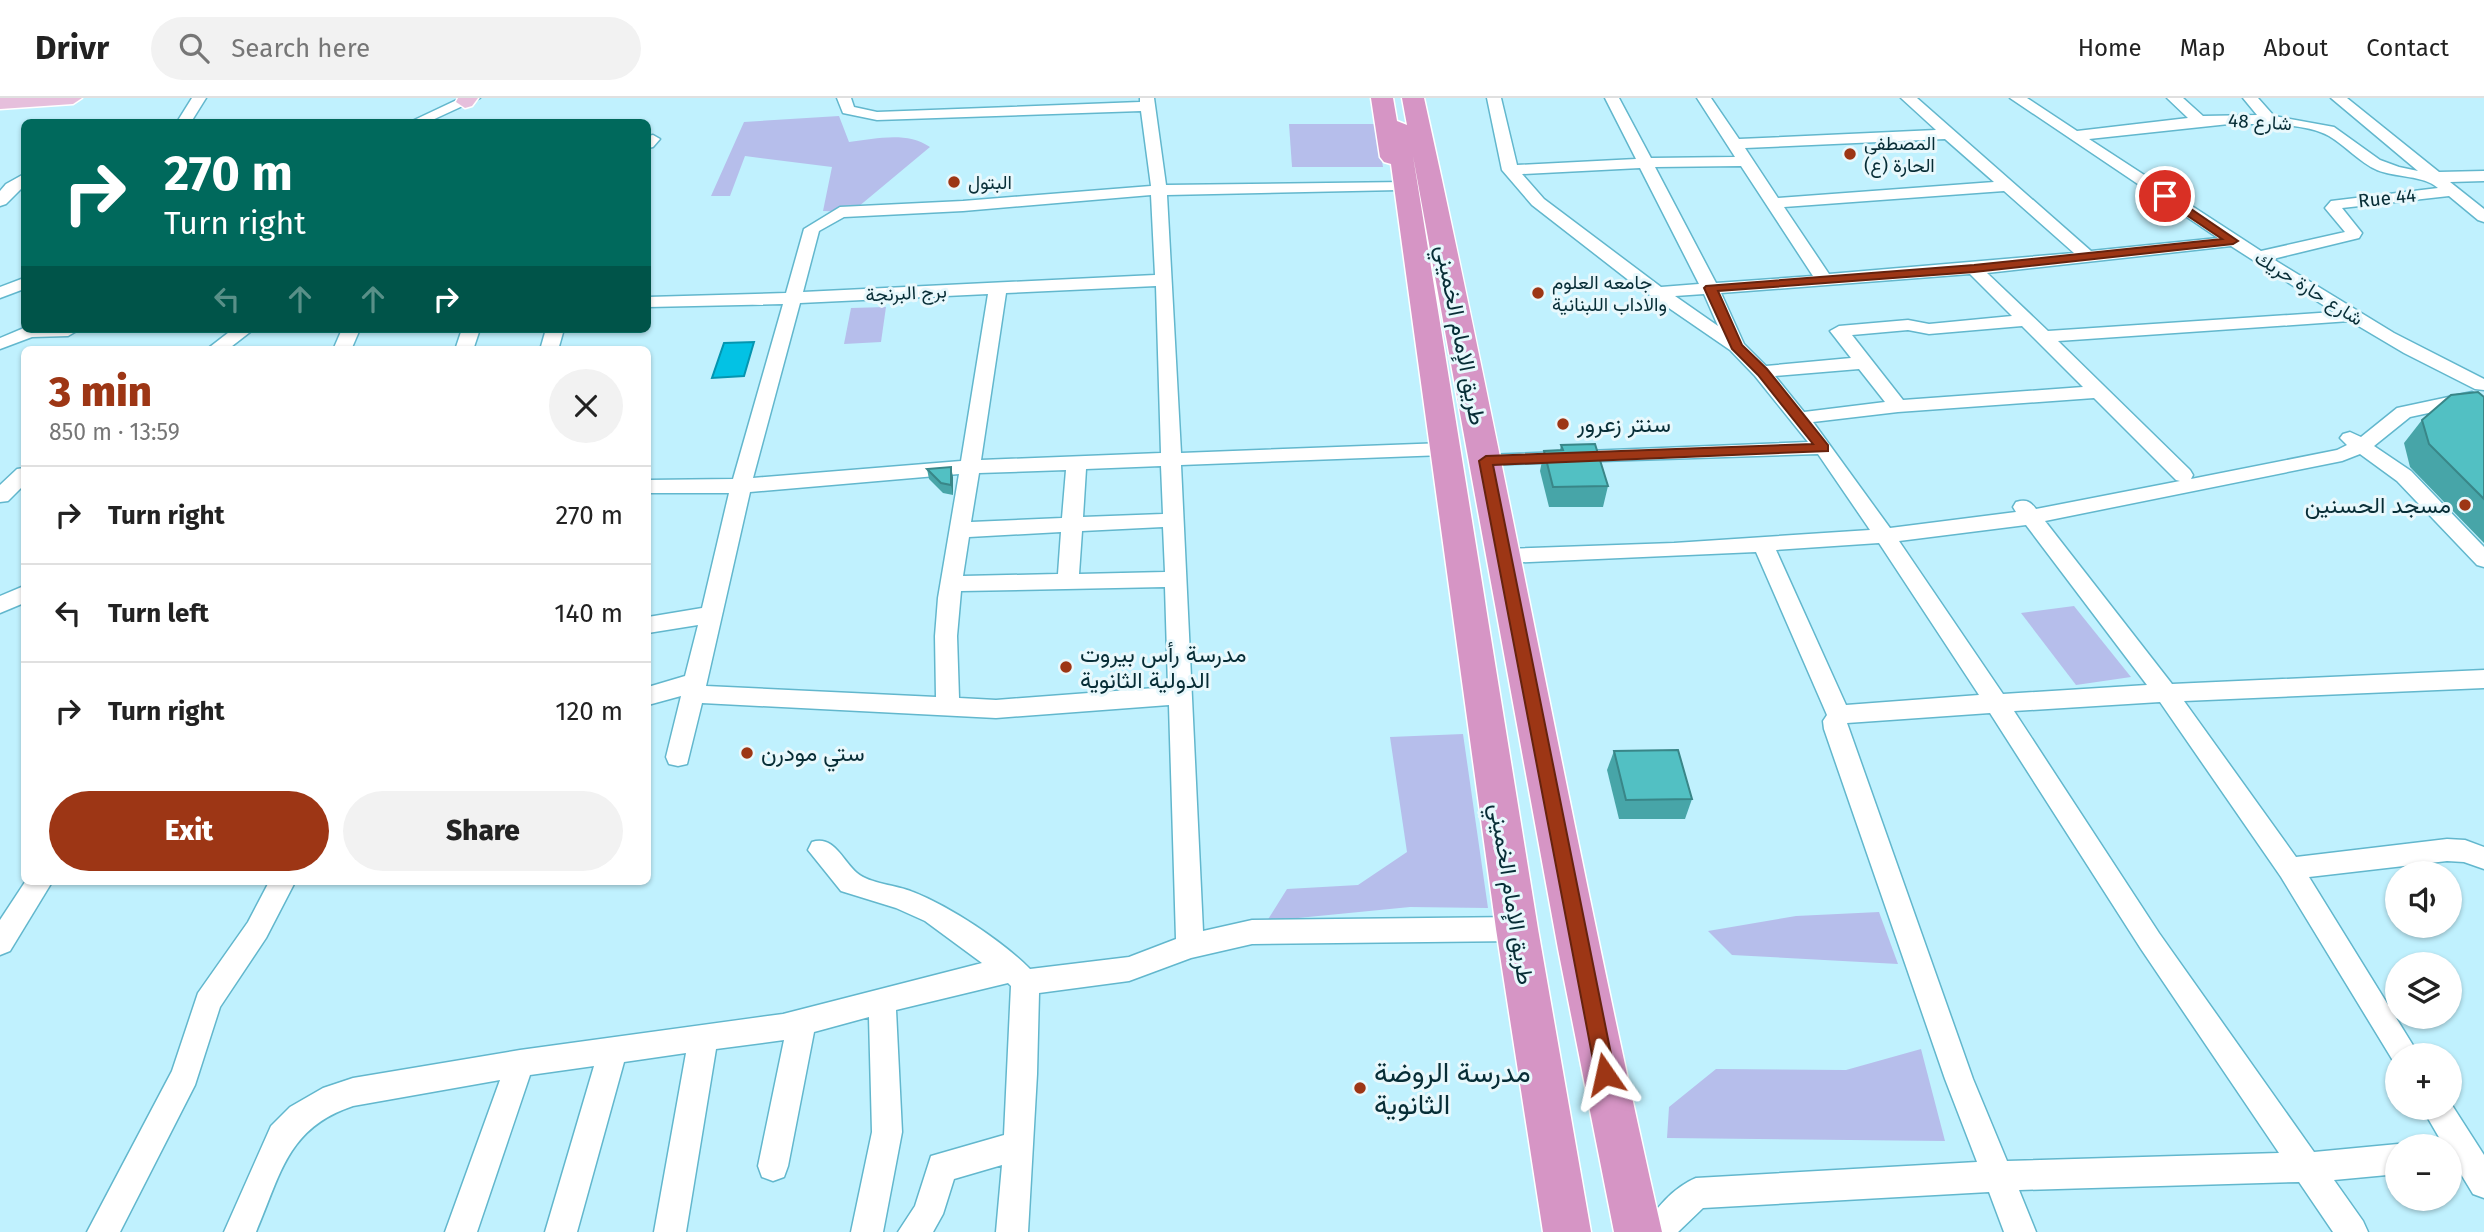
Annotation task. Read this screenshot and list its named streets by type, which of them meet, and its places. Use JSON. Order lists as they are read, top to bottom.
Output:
{
  "streets": {
    "highway": ["طريق الإمام الخميني"],
    "street": [
      "شارع 48",
      "Rue 44",
      "شارع حارة حريك",
      "برج البرنجة"
    ]
  },
  "crossings": [
    ["شارع 48", "شارع حارة حريك"],
    ["Rue 44", "شارع حارة حريك"]
  ],
  "places": [
    "المصطفى الحارة (ع)",
    "البتول",
    "جامعه العلوم والاداب اللبنانية",
    "سنتر زعرور",
    "مسجد الحسنين",
    "مدرسة رأس بيروت الدولية الثانوية",
    "ستي مودرن",
    "مدرسة الروضة الثانوية"
  ],
  "page": {
    "header": "Drivr",
    "search": "Search here",
    "nav": [
      "Home",
      "Map",
      "About",
      "Contact"
    ],
    "turn": ["270 m", "Turn right"],
    "heading": ["3 min", "850 m · 13:59"],
    "list": [
      {
        "name": "Turn right",
        "value": "270 m"
      },
      {
        "name": "Turn left",
        "value": "140 m"
      },
      {
        "name": "Turn right",
        "value": "120 m"
      }
    ],
    "buttons": ["Exit", "Share"],
    "map_buttons": ["+", "−"]
  }
}
